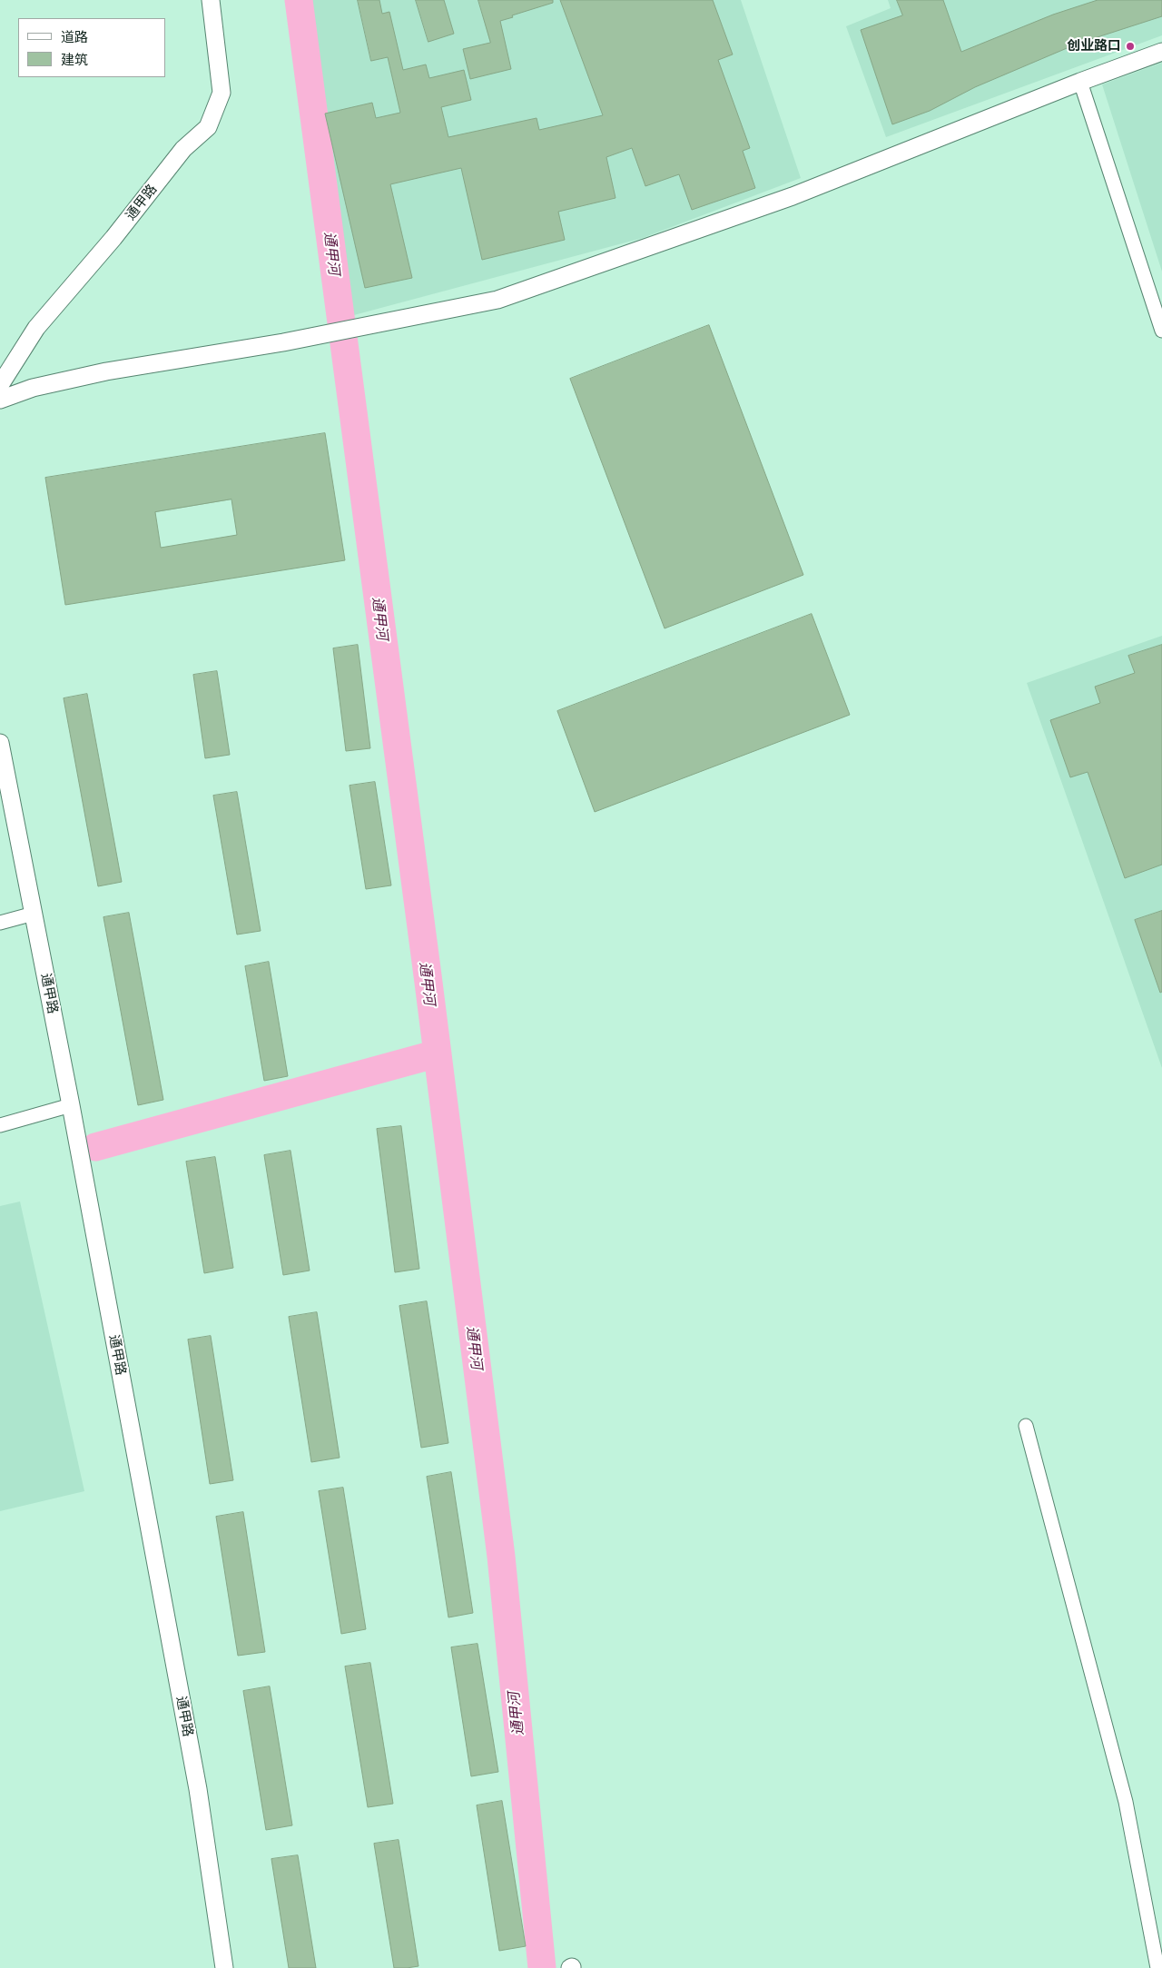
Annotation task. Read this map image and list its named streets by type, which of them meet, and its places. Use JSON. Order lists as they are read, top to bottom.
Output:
{
  "streets": {
    "street": ["通甲路"]
  },
  "water": ["通甲河"],
  "places": ["创业路口"],
  "legend": ["道路", "建筑"]
}
